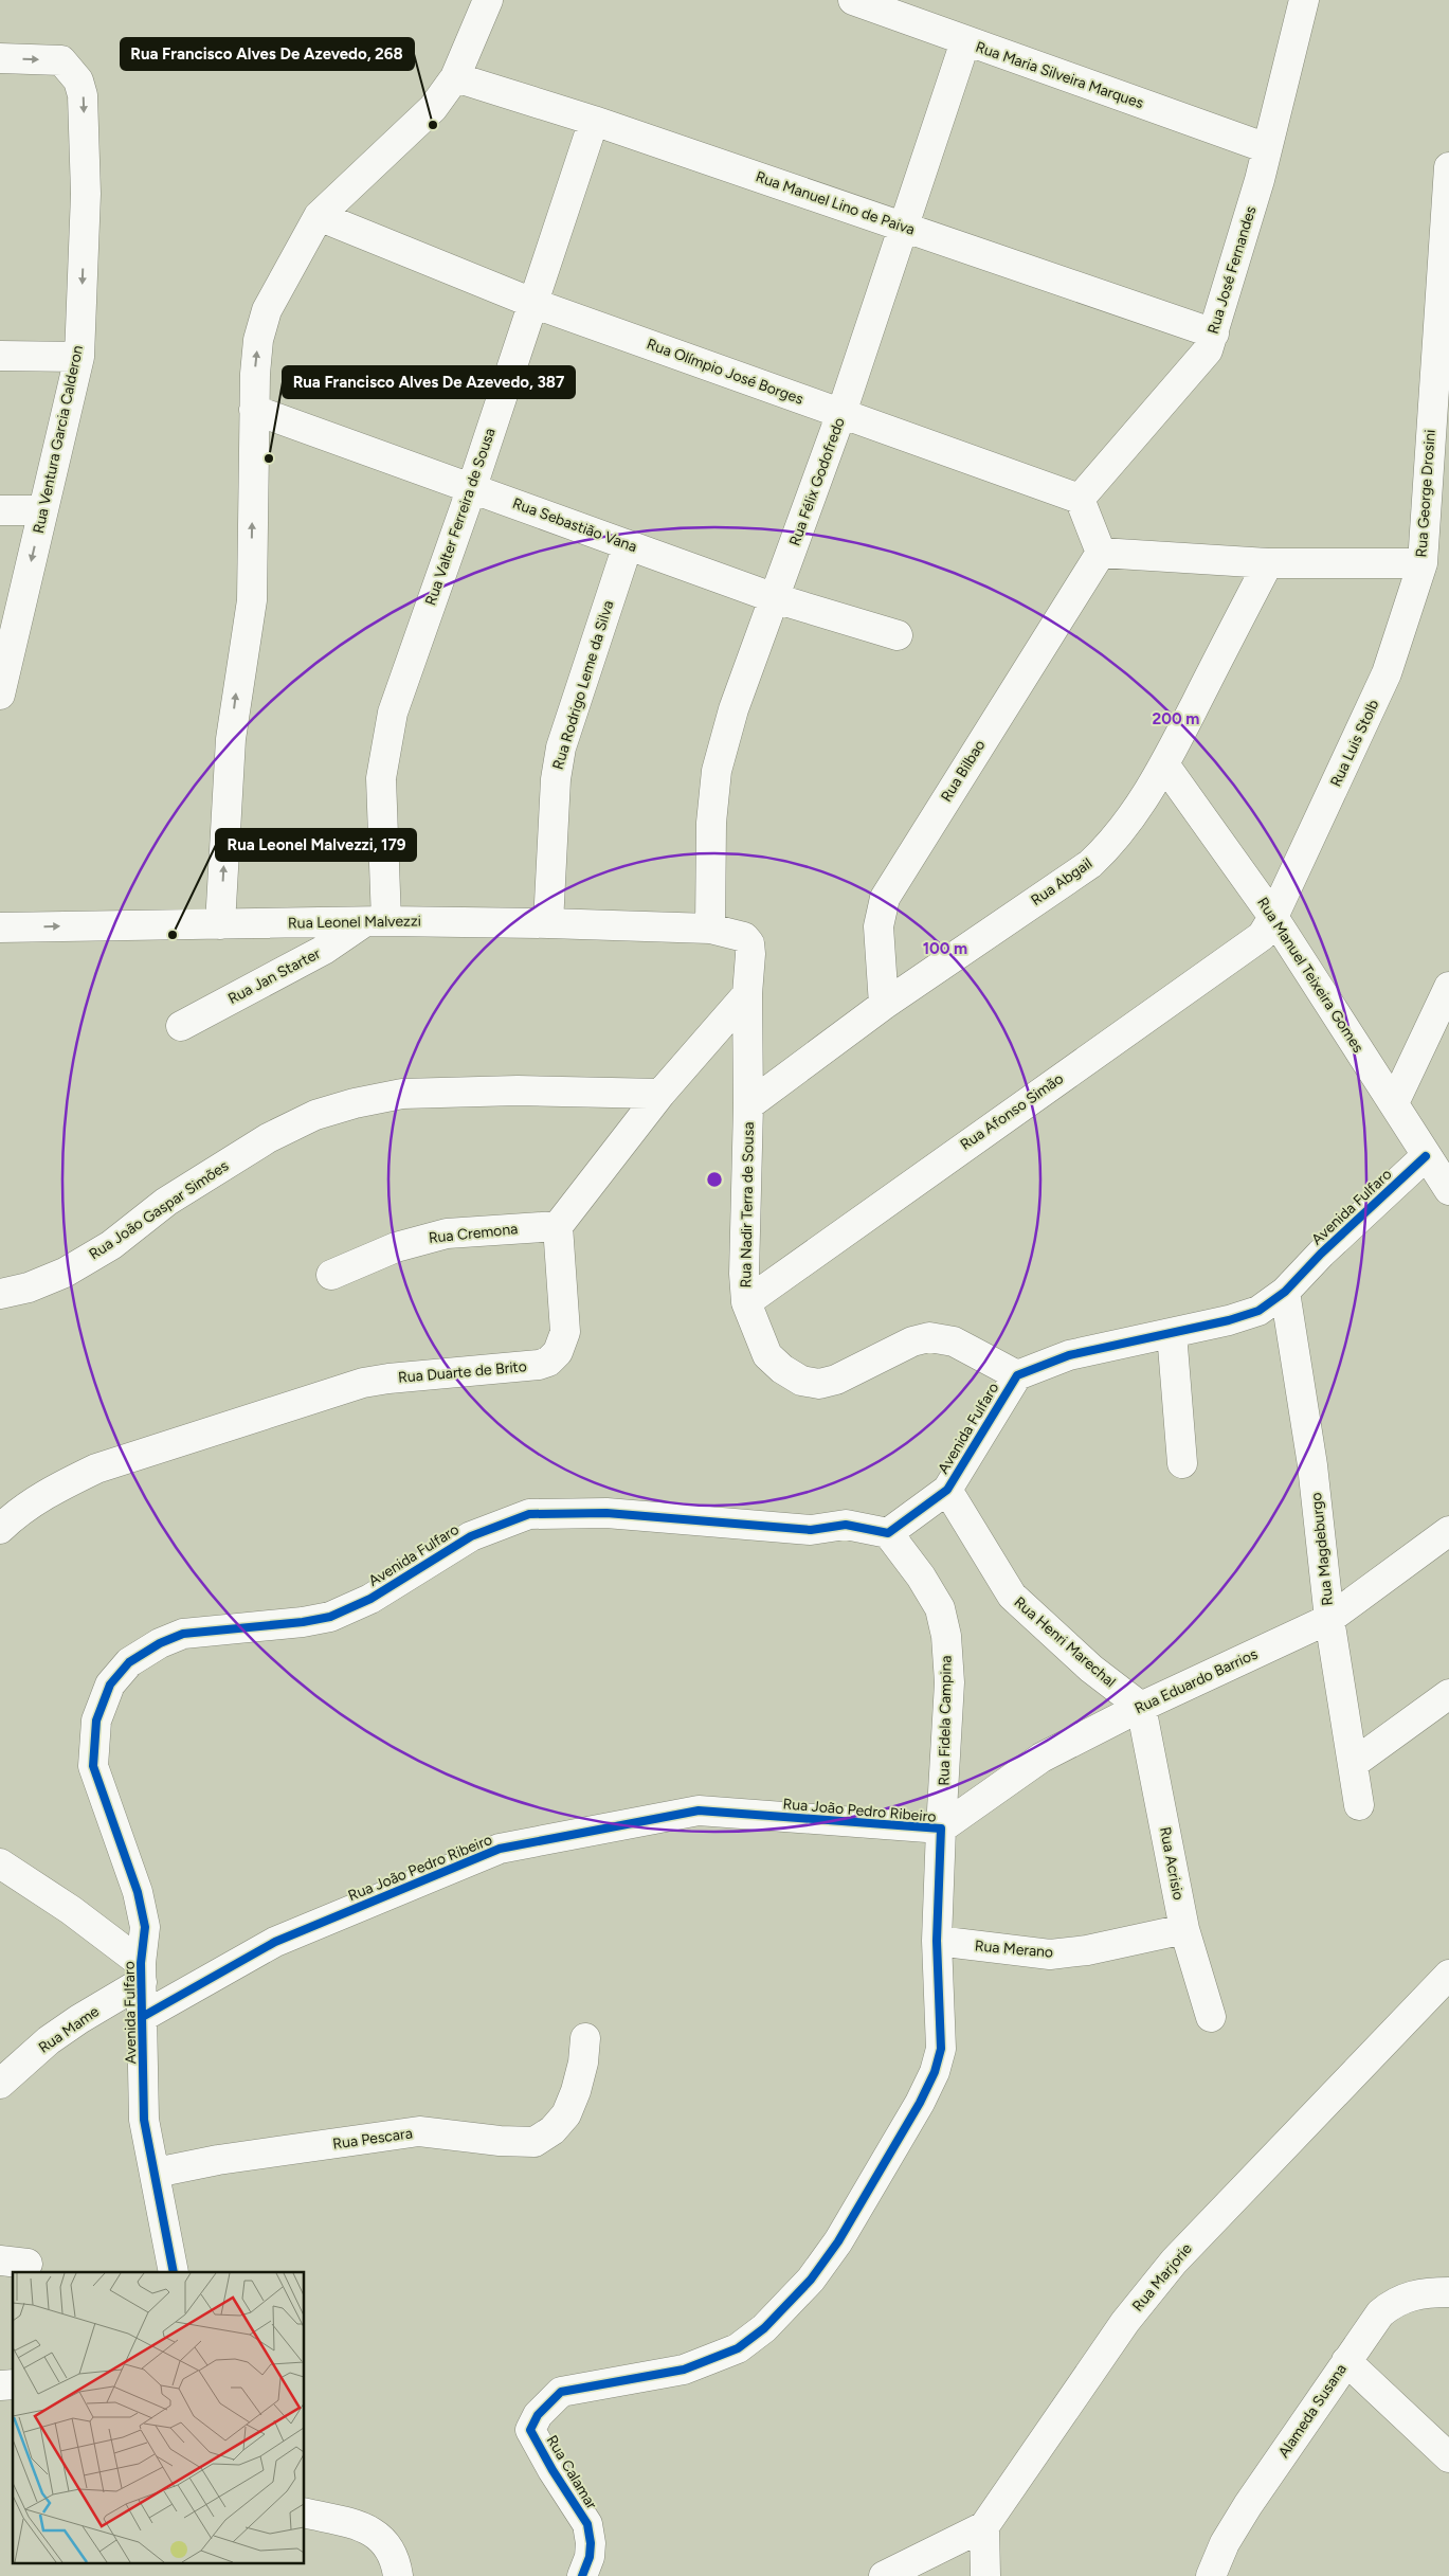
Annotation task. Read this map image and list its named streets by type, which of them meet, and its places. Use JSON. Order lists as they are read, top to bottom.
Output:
{
  "streets": {
    "street": [
      "Rua Maria Silveira Marques",
      "Rua Manuel Lino de Paiva",
      "Rua José Fernandes",
      "Rua Olímpio José Borges",
      "Rua Ventura Garcia Calderon",
      "Rua Félix Godofredo",
      "Rua George Drosini",
      "Rua Valter Ferreira de Sousa",
      "Rua Sebastião Vana",
      "Rua Rodrigo Leme da Silva",
      "Rua Luis Stolb",
      "Rua Bilbao",
      "Rua Abgail",
      "Rua Leonel Malvezzi",
      "Rua Manuel Teixeira Gomes",
      "Rua Jan Starter",
      "Rua Afonso Simão",
      "Rua Nadir Terra de Sousa",
      "Avenida Fulfaro",
      "Rua João Gaspar Simões",
      "Rua Cremona",
      "Rua Duarte de Brito",
      "Rua Magdeburgo",
      "Rua Henri Marechal",
      "Rua Eduardo Barrios",
      "Rua Fidela Campina",
      "Rua João Pedro Ribeiro",
      "Rua Acrisio",
      "Rua Merano",
      "Rua Mame",
      "Rua Pescara",
      "Rua Marjorie",
      "Alameda Susana",
      "Rua Calamar"
    ]
  },
  "crossings": [
    ["Rua Maria Silveira Marques", "Rua José Fernandes"],
    ["Rua Maria Silveira Marques", "Rua Félix Godofredo"],
    ["Rua Manuel Lino de Paiva", "Rua José Fernandes"],
    ["Rua Manuel Lino de Paiva", "Rua Félix Godofredo"],
    ["Rua Manuel Lino de Paiva", "Rua Valter Ferreira de Sousa"],
    ["Rua José Fernandes", "Rua Olímpio José Borges"],
    ["Rua Olímpio José Borges", "Rua Félix Godofredo"],
    ["Rua Olímpio José Borges", "Rua Valter Ferreira de Sousa"],
    ["Rua Félix Godofredo", "Rua Sebastião Vana"],
    ["Rua Félix Godofredo", "Rua Leonel Malvezzi"],
    ["Rua Félix Godofredo", "Rua Nadir Terra de Sousa"],
    ["Rua George Drosini", "Rua Luis Stolb"],
    ["Rua George Drosini", "Rua Bilbao"],
    ["Rua George Drosini", "Rua Abgail"],
    ["Rua Valter Ferreira de Sousa", "Rua Sebastião Vana"],
    ["Rua Valter Ferreira de Sousa", "Rua Leonel Malvezzi"],
    ["Rua Valter Ferreira de Sousa", "Rua Jan Starter"],
    ["Rua Sebastião Vana", "Rua Rodrigo Leme da Silva"],
    ["Rua Rodrigo Leme da Silva", "Rua Leonel Malvezzi"],
    ["Rua Luis Stolb", "Rua Manuel Teixeira Gomes"],
    ["Rua Luis Stolb", "Rua Afonso Simão"],
    ["Rua Bilbao", "Rua Abgail"],
    ["Rua Abgail", "Rua Manuel Teixeira Gomes"],
    ["Rua Abgail", "Rua Nadir Terra de Sousa"],
    ["Rua Leonel Malvezzi", "Rua Jan Starter"],
    ["Rua Leonel Malvezzi", "Rua Nadir Terra de Sousa"],
    ["Rua Manuel Teixeira Gomes", "Rua Afonso Simão"],
    ["Rua Manuel Teixeira Gomes", "Avenida Fulfaro"],
    ["Rua Afonso Simão", "Rua Nadir Terra de Sousa"],
    ["Rua Nadir Terra de Sousa", "Avenida Fulfaro"],
    ["Avenida Fulfaro", "Rua Magdeburgo"],
    ["Avenida Fulfaro", "Rua Henri Marechal"],
    ["Avenida Fulfaro", "Rua Fidela Campina"],
    ["Avenida Fulfaro", "Rua João Pedro Ribeiro"],
    ["Avenida Fulfaro", "Rua Mame"],
    ["Avenida Fulfaro", "Rua Pescara"],
    ["Rua Cremona", "Rua Duarte de Brito"],
    ["Rua Magdeburgo", "Rua Eduardo Barrios"],
    ["Rua Henri Marechal", "Rua Eduardo Barrios"],
    ["Rua Henri Marechal", "Rua Acrisio"],
    ["Rua Eduardo Barrios", "Rua Fidela Campina"],
    ["Rua Eduardo Barrios", "Rua João Pedro Ribeiro"],
    ["Rua Eduardo Barrios", "Rua Acrisio"],
    ["Rua Fidela Campina", "Rua João Pedro Ribeiro"],
    ["Rua João Pedro Ribeiro", "Rua Merano"],
    ["Rua João Pedro Ribeiro", "Rua Calamar"],
    ["Rua Acrisio", "Rua Merano"]
  ],
  "places": ["Rua Francisco Alves De Azevedo, 268", "Rua Francisco Alves De Azevedo, 387", "Rua Leonel Malvezzi, 179"],
  "rings": ["200 m", "100 m"]
}
